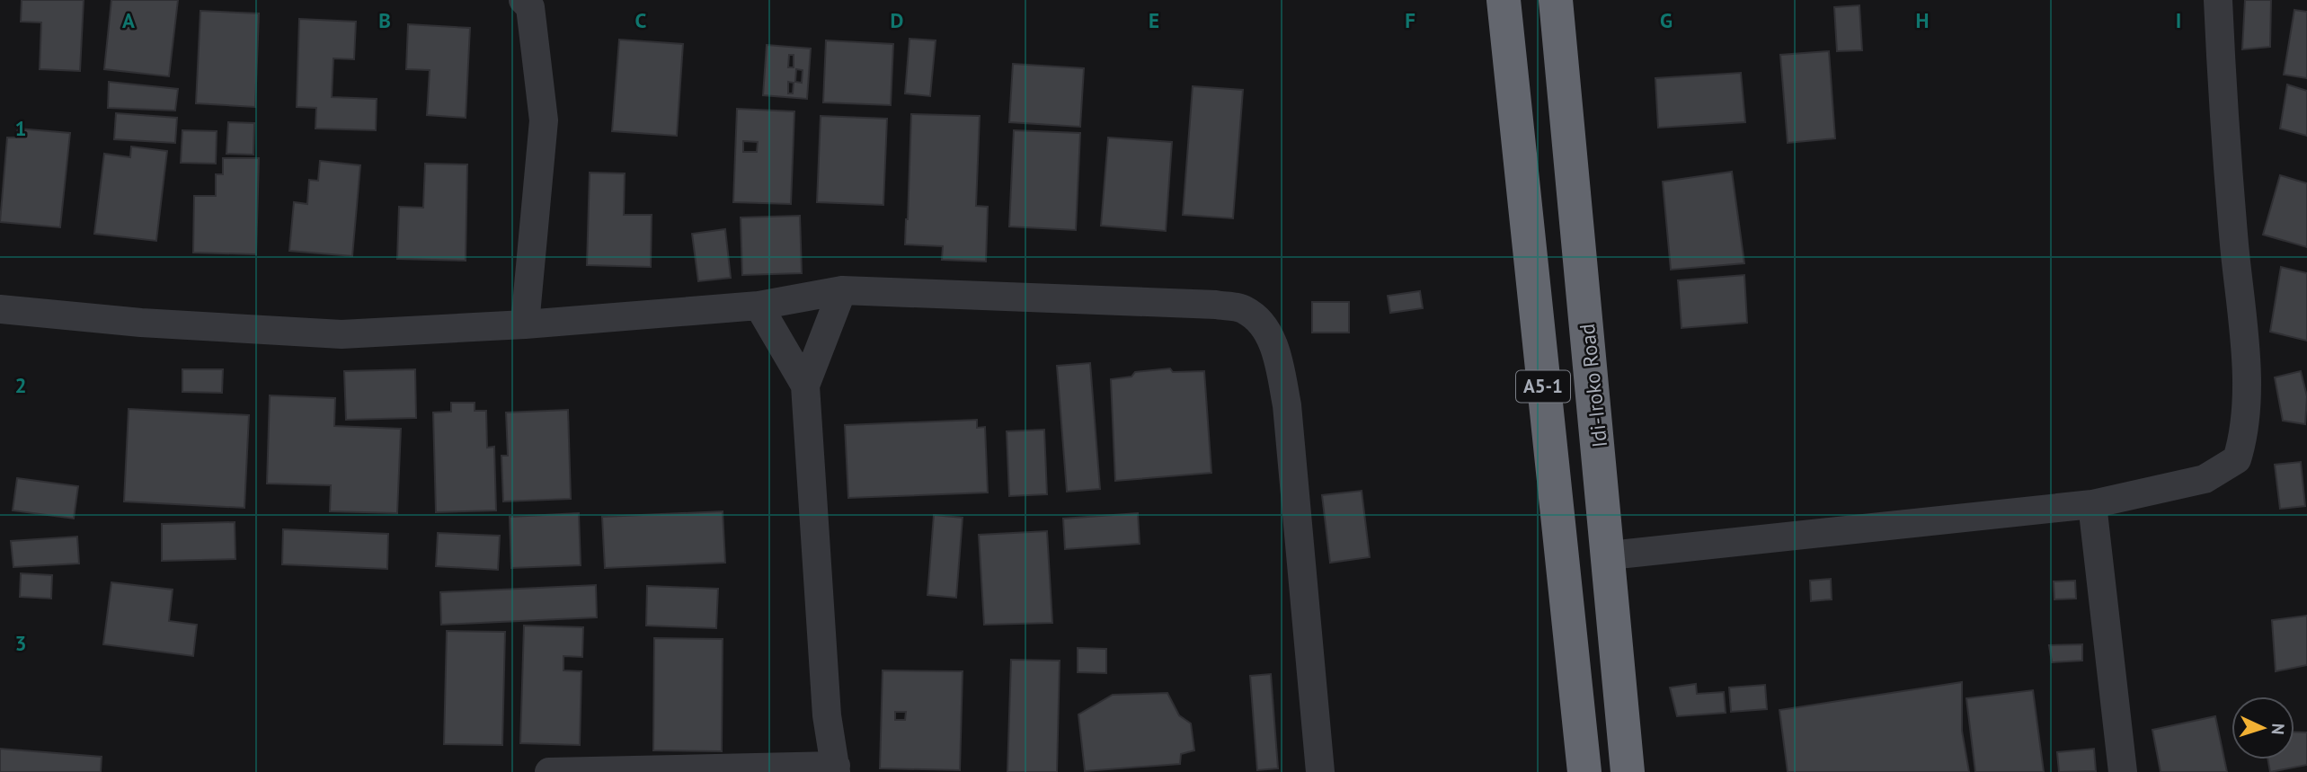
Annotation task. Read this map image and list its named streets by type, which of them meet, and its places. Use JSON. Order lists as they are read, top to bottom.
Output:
{
  "streets": {
    "highway": ["Idi-Iroko Road", "A5-1"]
  },
  "north": "right",
  "grid": {
    "columns": [
      "A",
      "B",
      "C",
      "D",
      "E",
      "F",
      "G",
      "H",
      "I"
    ],
    "rows": ["1", "2", "3"]
  }
}
